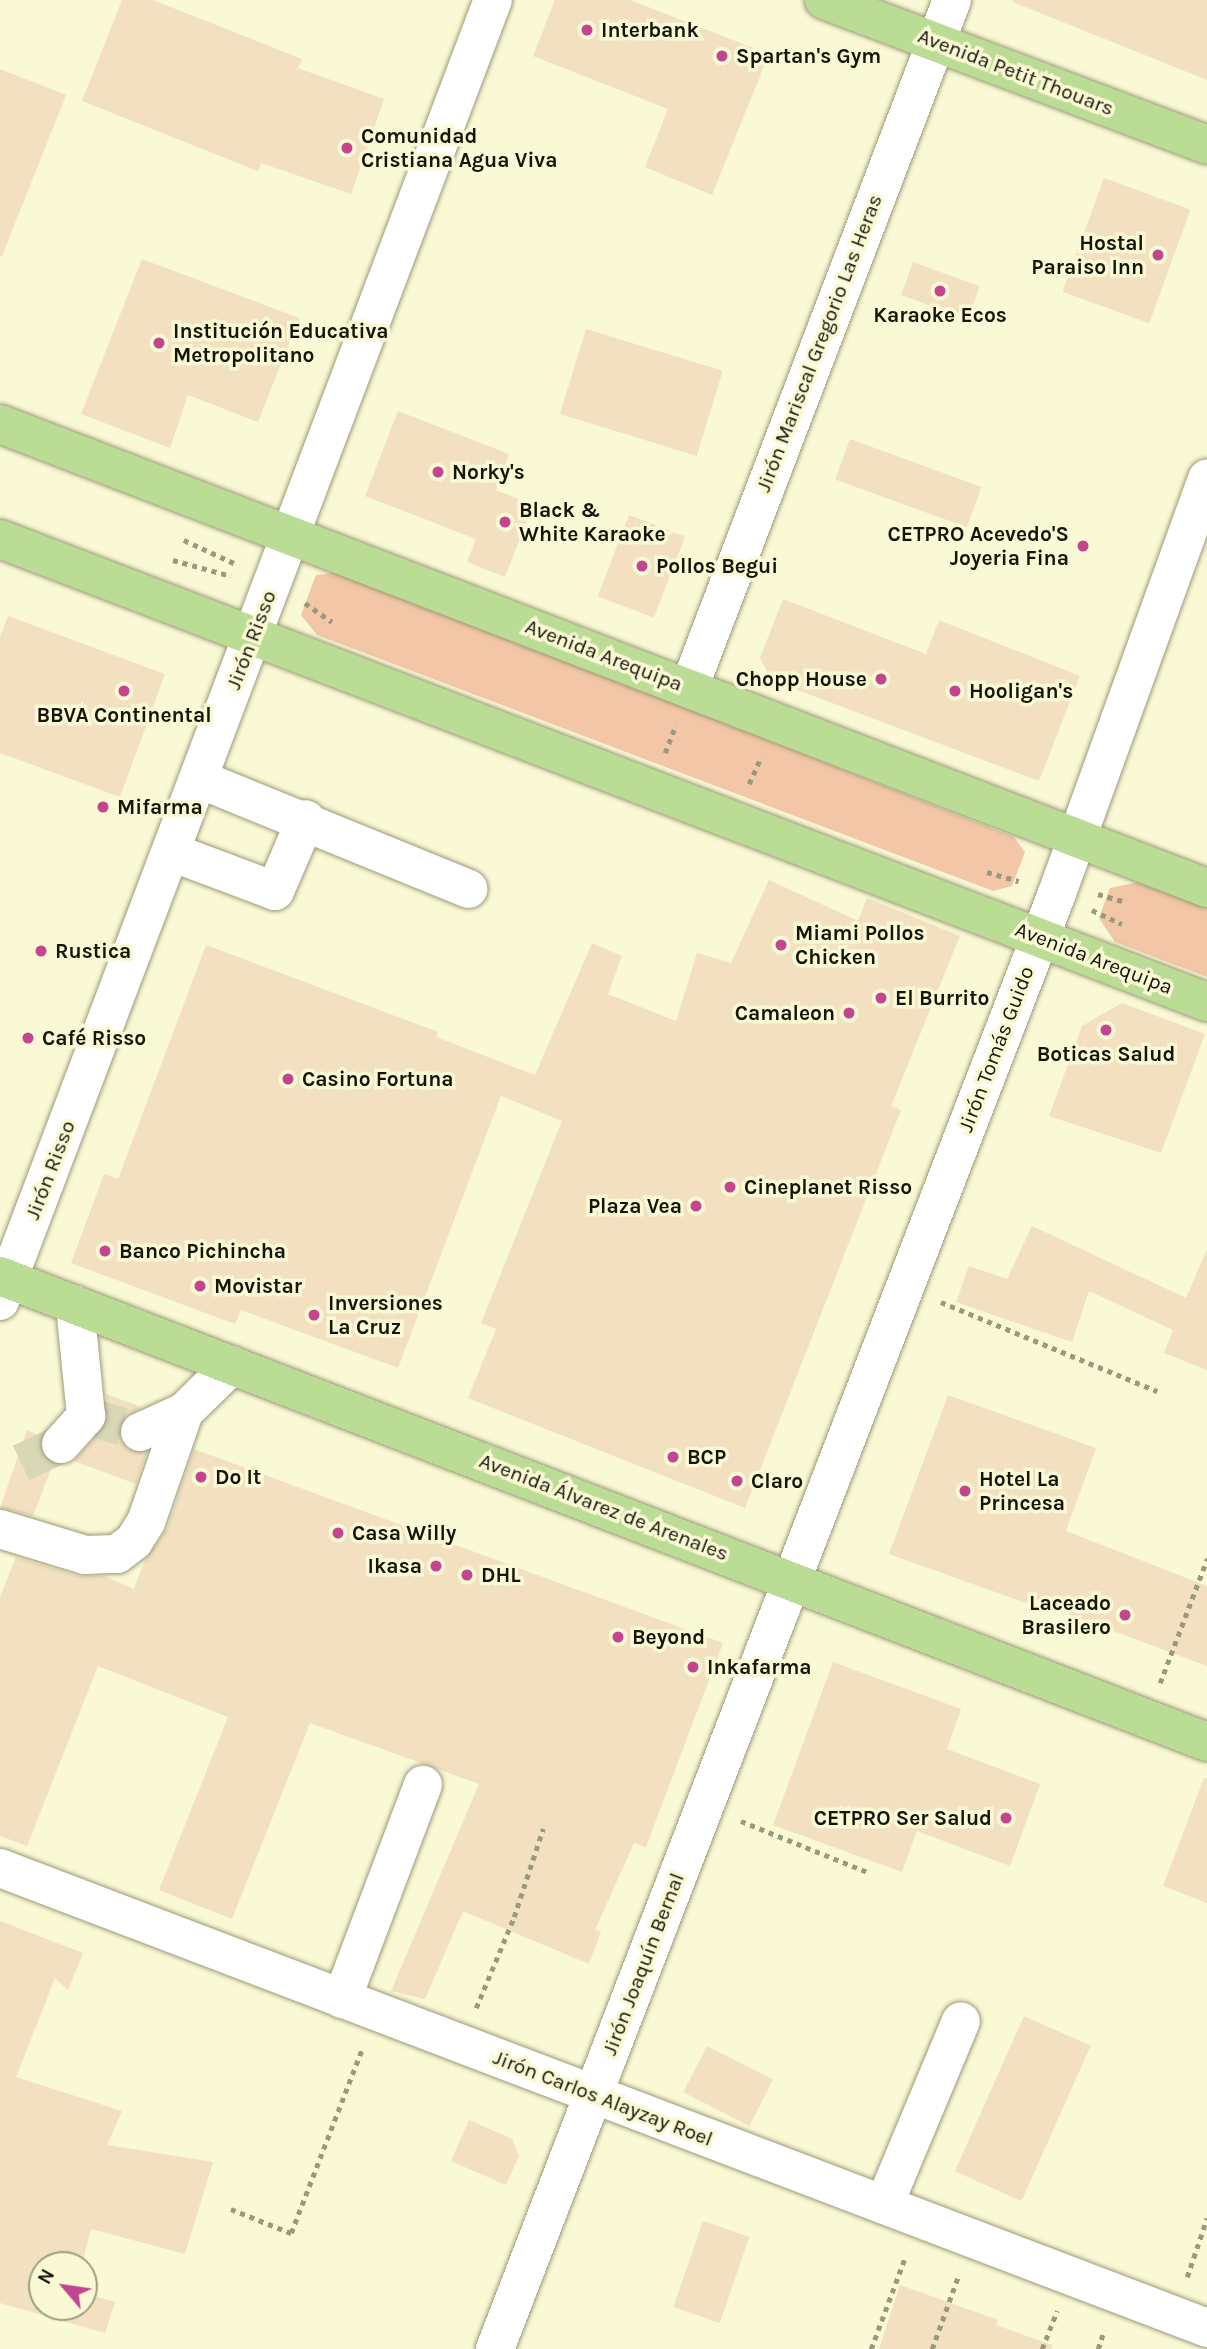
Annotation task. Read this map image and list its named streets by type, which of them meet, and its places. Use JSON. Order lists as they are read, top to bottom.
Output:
{
  "streets": {
    "main road": ["Avenida Petit Thouars", "Avenida Arequipa", "Avenida Álvarez de Arenales"],
    "street": [
      "Jirón Mariscal Gregorio Las Heras",
      "Jirón Risso",
      "Jirón Tomás Guido",
      "Jirón Joaquín Bernal",
      "Jirón Carlos Alayzay Roel"
    ]
  },
  "crossings": [
    ["Avenida Petit Thouars", "Jirón Mariscal Gregorio Las Heras"],
    ["Jirón Mariscal Gregorio Las Heras", "Avenida Arequipa"],
    ["Jirón Risso", "Avenida Arequipa"],
    ["Jirón Risso", "Avenida Álvarez de Arenales"],
    ["Avenida Arequipa", "Jirón Tomás Guido"],
    ["Jirón Tomás Guido", "Avenida Álvarez de Arenales"],
    ["Jirón Tomás Guido", "Jirón Joaquín Bernal"],
    ["Avenida Álvarez de Arenales", "Jirón Joaquín Bernal"],
    ["Jirón Joaquín Bernal", "Jirón Carlos Alayzay Roel"]
  ],
  "places": [
    "Interbank",
    "Spartan's Gym",
    "Comunidad Cristiana Agua Viva",
    "Hostal Paraiso Inn",
    "Karaoke Ecos",
    "Institución Educativa Metropolitano",
    "Norky's",
    "Black & White Karaoke",
    "CETPRO Acevedo'S Joyeria Fina",
    "Pollos Begui",
    "Chopp House",
    "BBVA Continental",
    "Hooligan's",
    "Mifarma",
    "Miami Pollos Chicken",
    "Rustica",
    "El Burrito",
    "Camaleon",
    "Boticas Salud",
    "Café Risso",
    "Casino Fortuna",
    "Cineplanet Risso",
    "Plaza Vea",
    "Banco Pichincha",
    "Movistar",
    "Inversiones La Cruz",
    "BCP",
    "Do It",
    "Claro",
    "Hotel La Princesa",
    "Casa Willy",
    "Ikasa",
    "DHL",
    "Laceado Brasilero",
    "Beyond",
    "Inkafarma",
    "CETPRO Ser Salud"
  ],
  "north": "top left"
}
